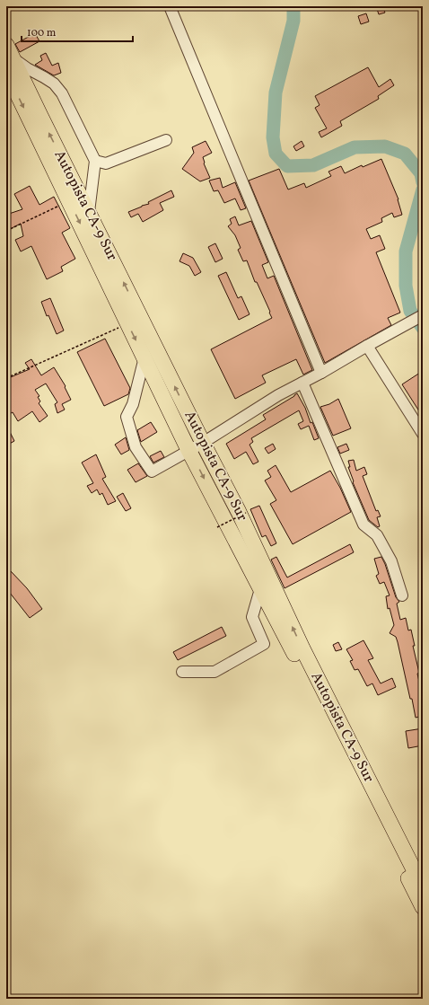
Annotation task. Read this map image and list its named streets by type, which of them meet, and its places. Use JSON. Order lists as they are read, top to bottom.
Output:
{
  "streets": {
    "highway": ["Autopista CA-9 Sur"]
  },
  "scale_bar": "100 m"
}
